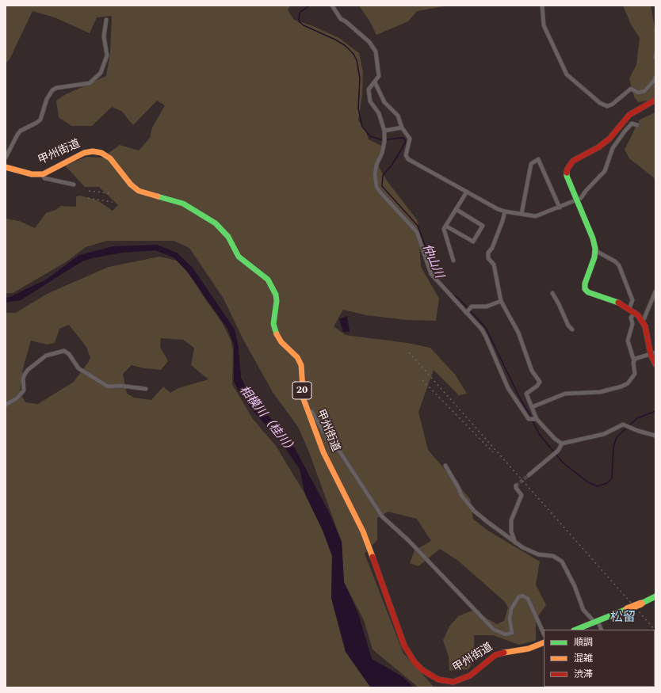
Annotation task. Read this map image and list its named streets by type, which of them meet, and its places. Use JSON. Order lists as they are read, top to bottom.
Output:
{
  "streets": {
    "main road": ["甲州街道", "20"]
  },
  "districts": ["松留"],
  "water": ["仲山川", "相模川（桂川）"],
  "legend": ["順調", "混雑", "渋滞"]
}
